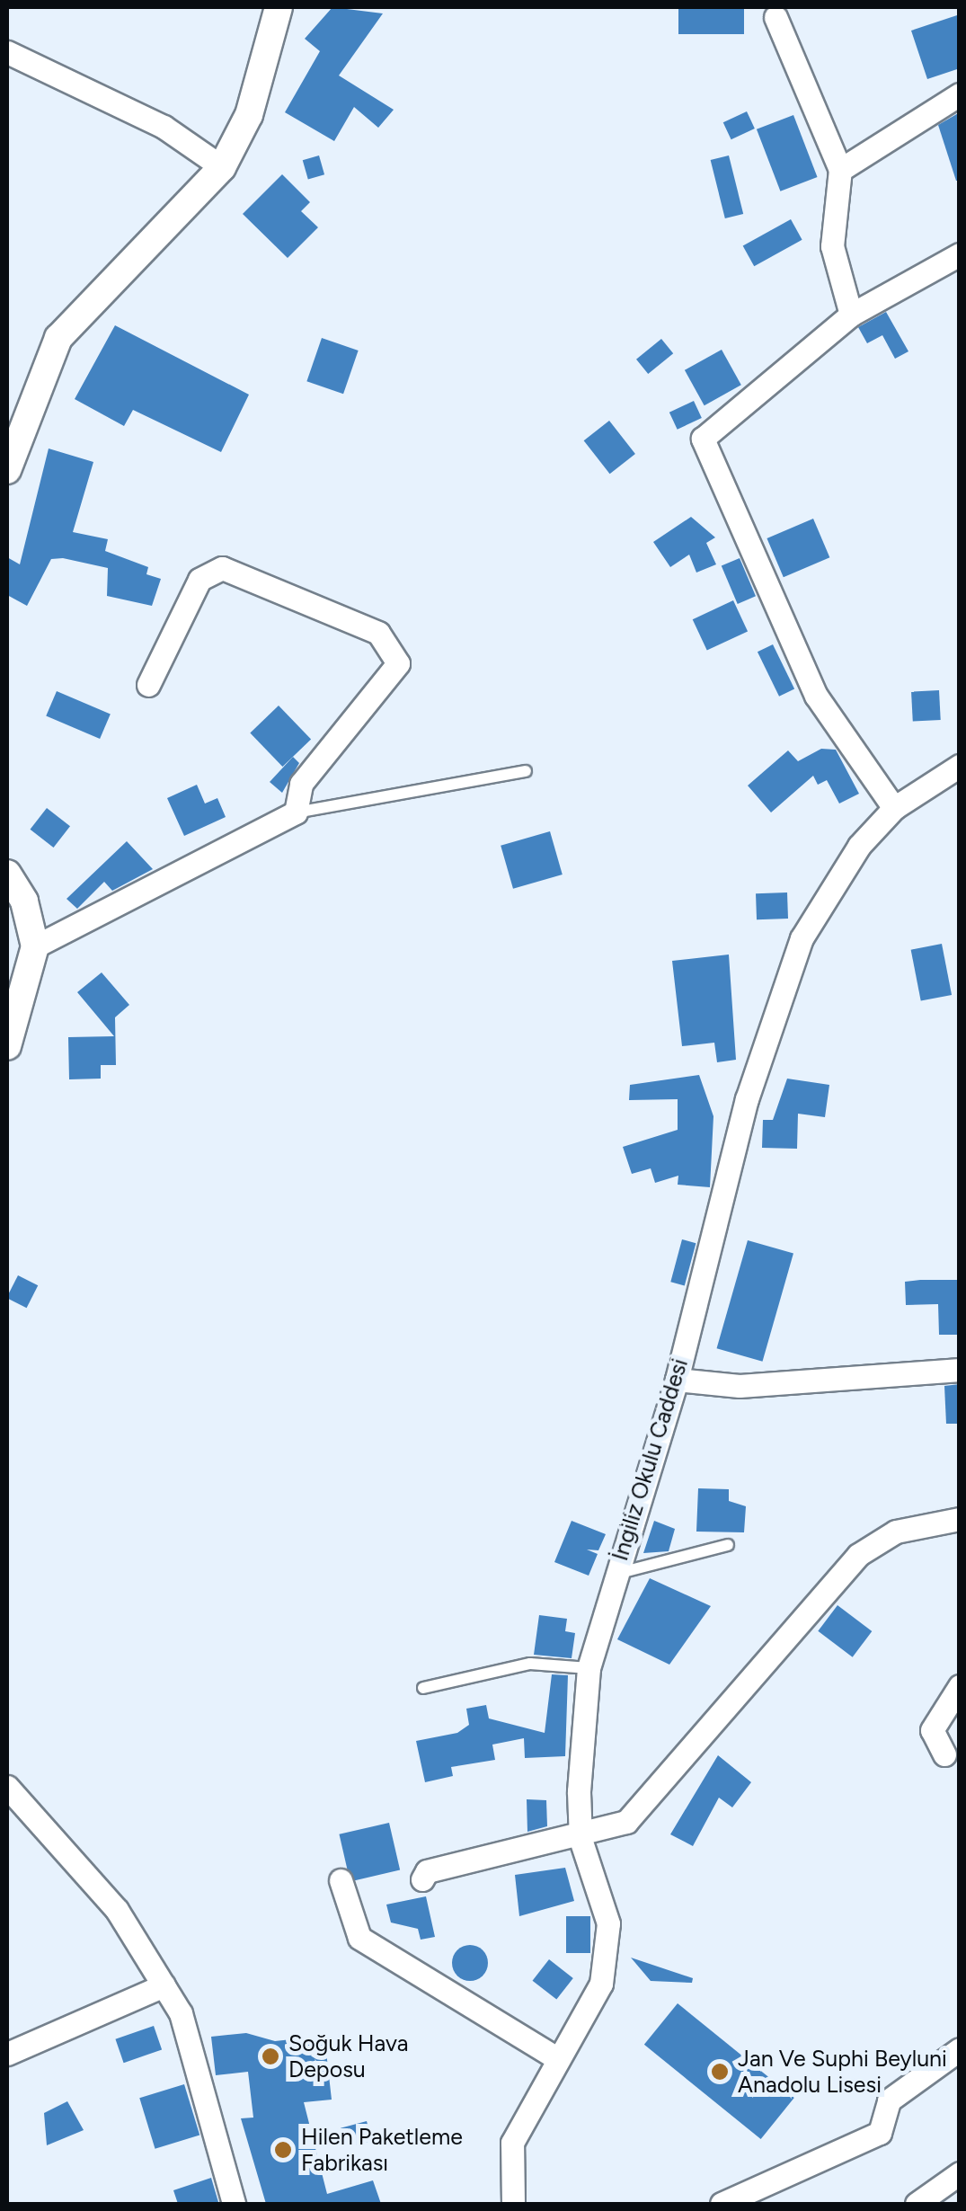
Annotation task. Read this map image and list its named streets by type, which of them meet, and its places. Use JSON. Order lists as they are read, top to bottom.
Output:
{
  "streets": {
    "street": ["İngiliz Okulu Caddesi"]
  },
  "places": ["Soğuk Hava Deposu", "Jan Ve Suphi Beyluni Anadolu Lisesi", "Hilen Paketleme Fabrikası"]
}
